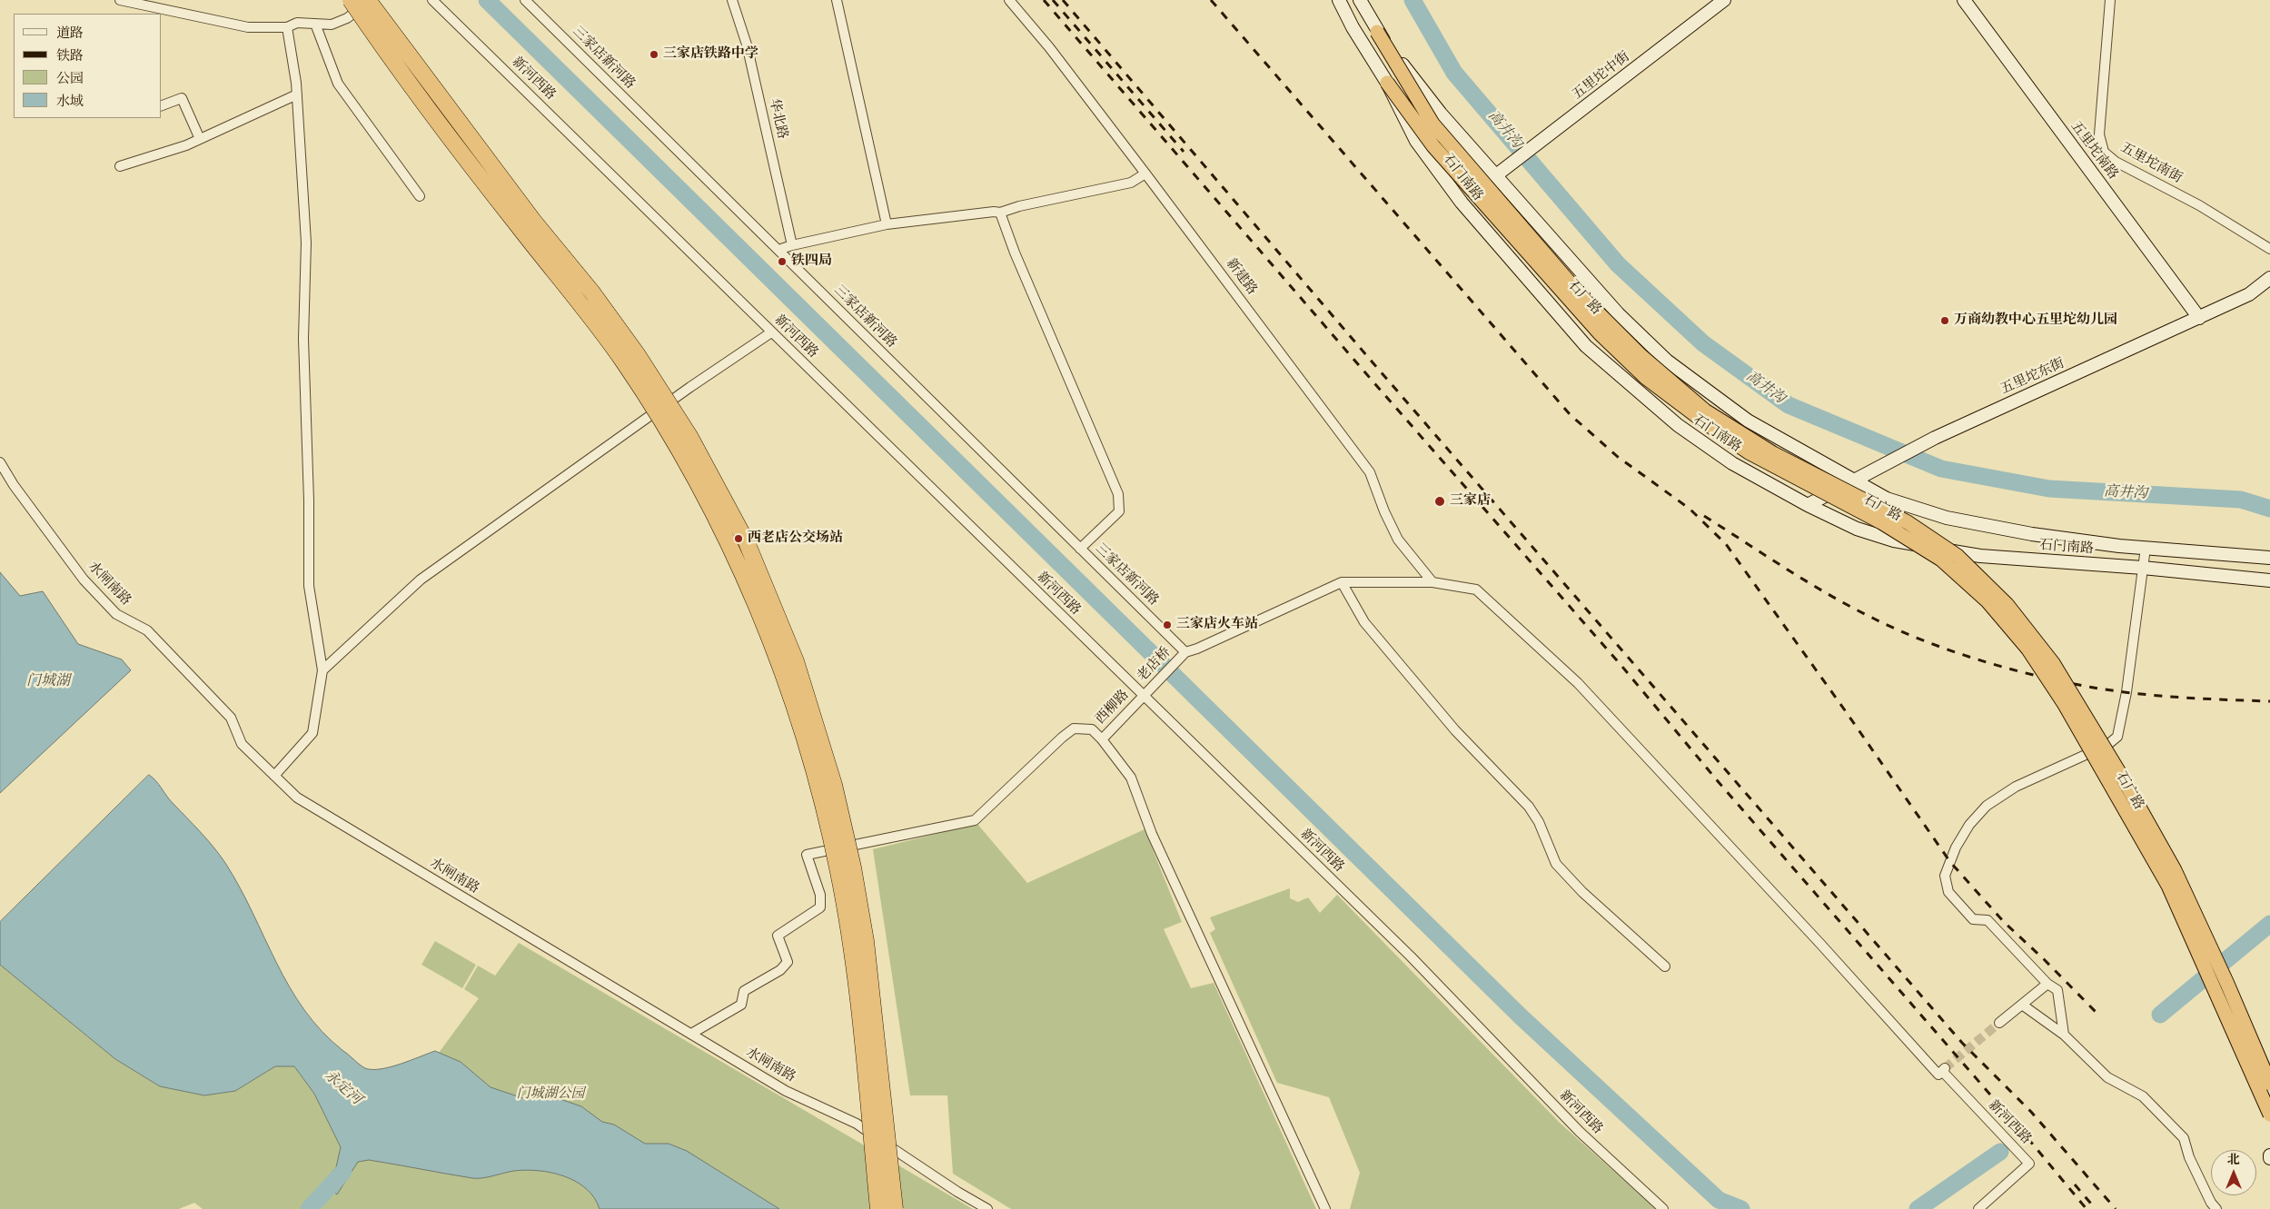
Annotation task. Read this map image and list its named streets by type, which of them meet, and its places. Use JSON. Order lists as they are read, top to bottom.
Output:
{
  "streets": {
    "main road": [
      "五里坨中街",
      "五里坨南路",
      "石门南路",
      "石广路",
      "五里坨东街"
    ],
    "street": [
      "三家店新河路",
      "新河西路",
      "华北路",
      "五里坨南街",
      "新建路",
      "水闸南路",
      "老店桥",
      "西柳路"
    ]
  },
  "crossings": [
    ["三家店新河路", "老店桥"],
    ["五里坨中街", "石门南路"],
    ["新河西路", "新建路"],
    ["新河西路", "老店桥"],
    ["新河西路", "西柳路"],
    ["五里坨南路", "五里坨东街"],
    ["石门南路", "石广路"],
    ["石门南路", "五里坨东街"],
    ["老店桥", "西柳路"]
  ],
  "water": ["高井沟", "门城湖", "永定河"],
  "parks": ["门城湖公园"],
  "places": [
    "三家店铁路中学",
    "铁四局",
    "万商幼教中心五里坨幼儿园",
    "三家店",
    "西老店公交场站",
    "三家店火车站"
  ],
  "legend": [
    "道路",
    "铁路",
    "公园",
    "水域"
  ],
  "north": "top"
}
